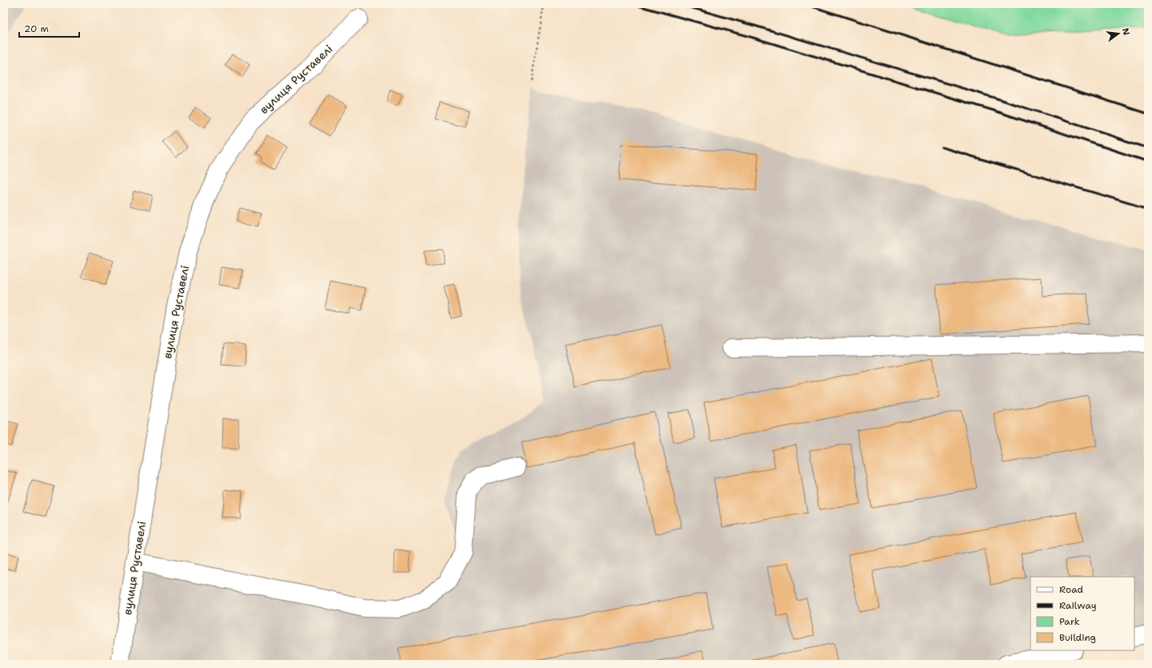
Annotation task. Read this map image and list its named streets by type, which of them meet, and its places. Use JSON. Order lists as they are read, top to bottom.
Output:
{
  "streets": {
    "street": ["вулиця Руставелі"]
  },
  "legend": [
    "Road",
    "Railway",
    "Park",
    "Building"
  ],
  "scale_bar": "20 m",
  "north": "right"
}
